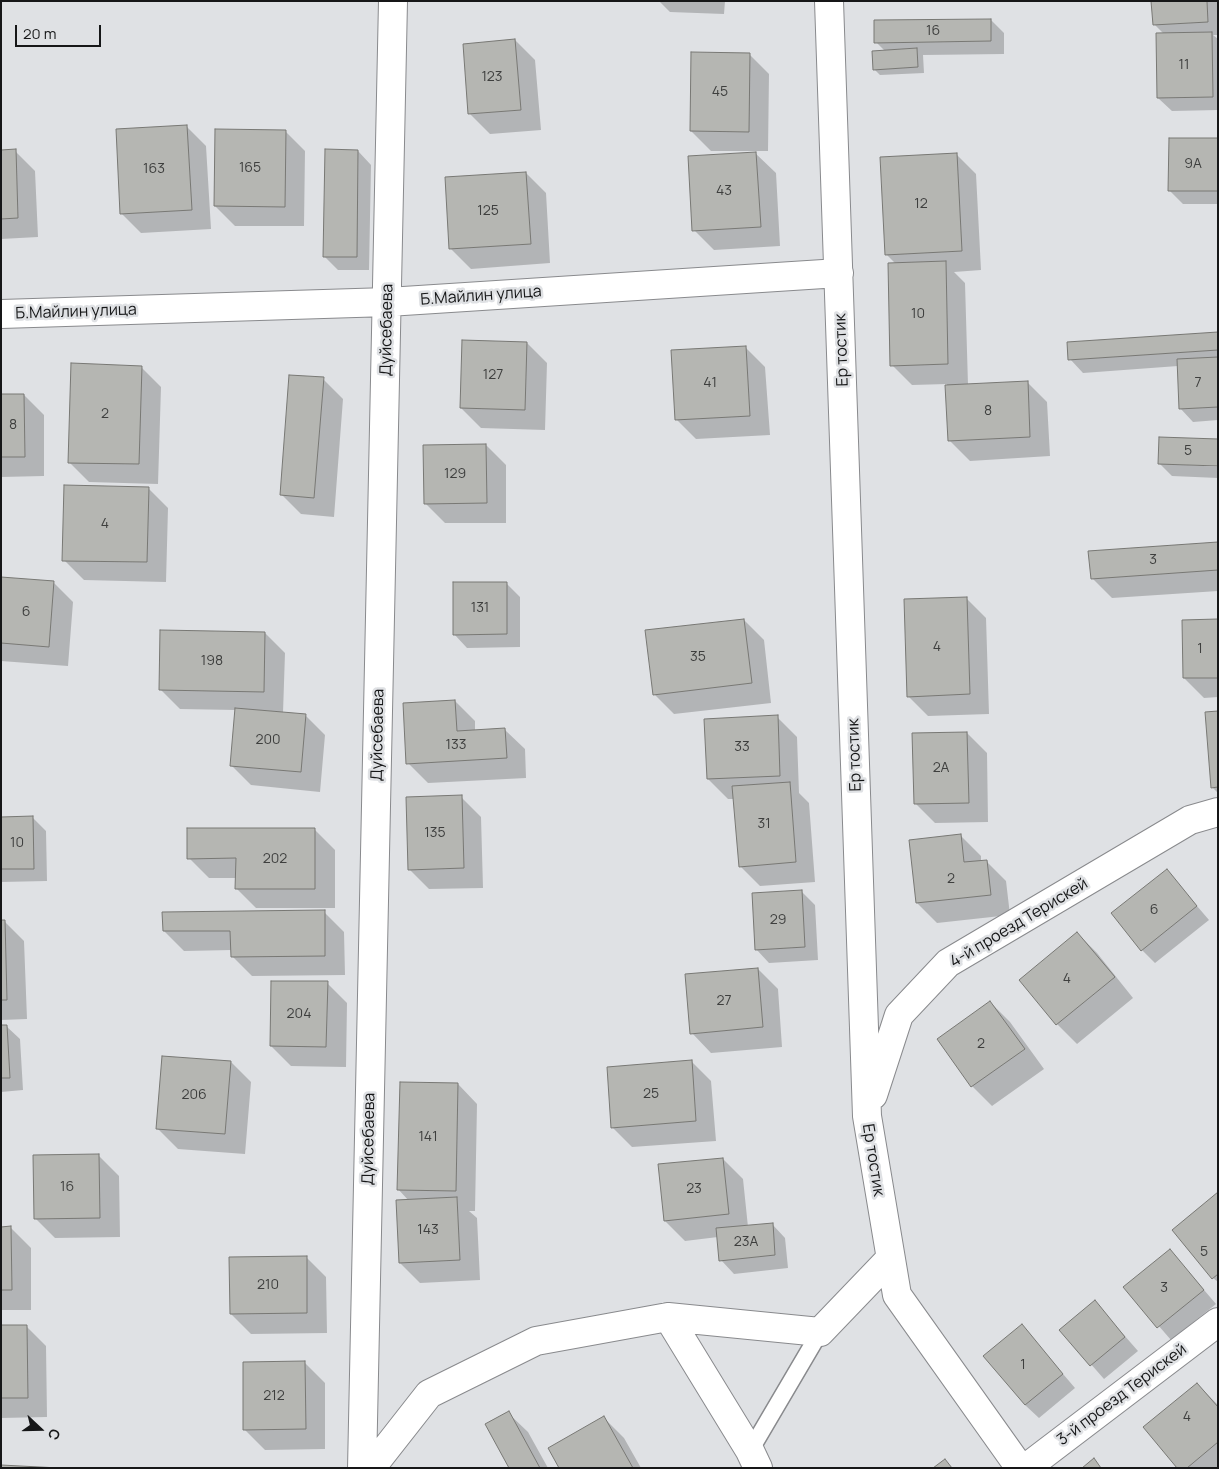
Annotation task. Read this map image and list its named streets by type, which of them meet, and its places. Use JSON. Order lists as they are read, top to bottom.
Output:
{
  "streets": {
    "street": [
      "Б.Майлин улица",
      "Дуйсебаева",
      "Ер тостик",
      "4-й проезд Терискей",
      "3-й проезд Терискей"
    ]
  },
  "crossings": [
    ["Б.Майлин улица", "Дуйсебаева"],
    ["Б.Майлин улица", "Ер тостик"],
    ["Ер тостик", "4-й проезд Терискей"]
  ],
  "house_numbers": [
    "16",
    "11",
    "123",
    "45",
    "9А",
    "165",
    "163",
    "43",
    "12",
    "125",
    "10",
    "127",
    "41",
    "7",
    "8",
    "2",
    "8",
    "5",
    "129",
    "4",
    "3",
    "131",
    "6",
    "4",
    "1",
    "35",
    "198",
    "200",
    "133",
    "33",
    "2А",
    "31",
    "135",
    "10",
    "202",
    "2",
    "6",
    "29",
    "4",
    "27",
    "204",
    "2",
    "25",
    "206",
    "141",
    "16",
    "23",
    "143",
    "23А",
    "5",
    "210",
    "3",
    "1",
    "212",
    "4"
  ],
  "scale_bar": "20 m",
  "north": "right"
}
